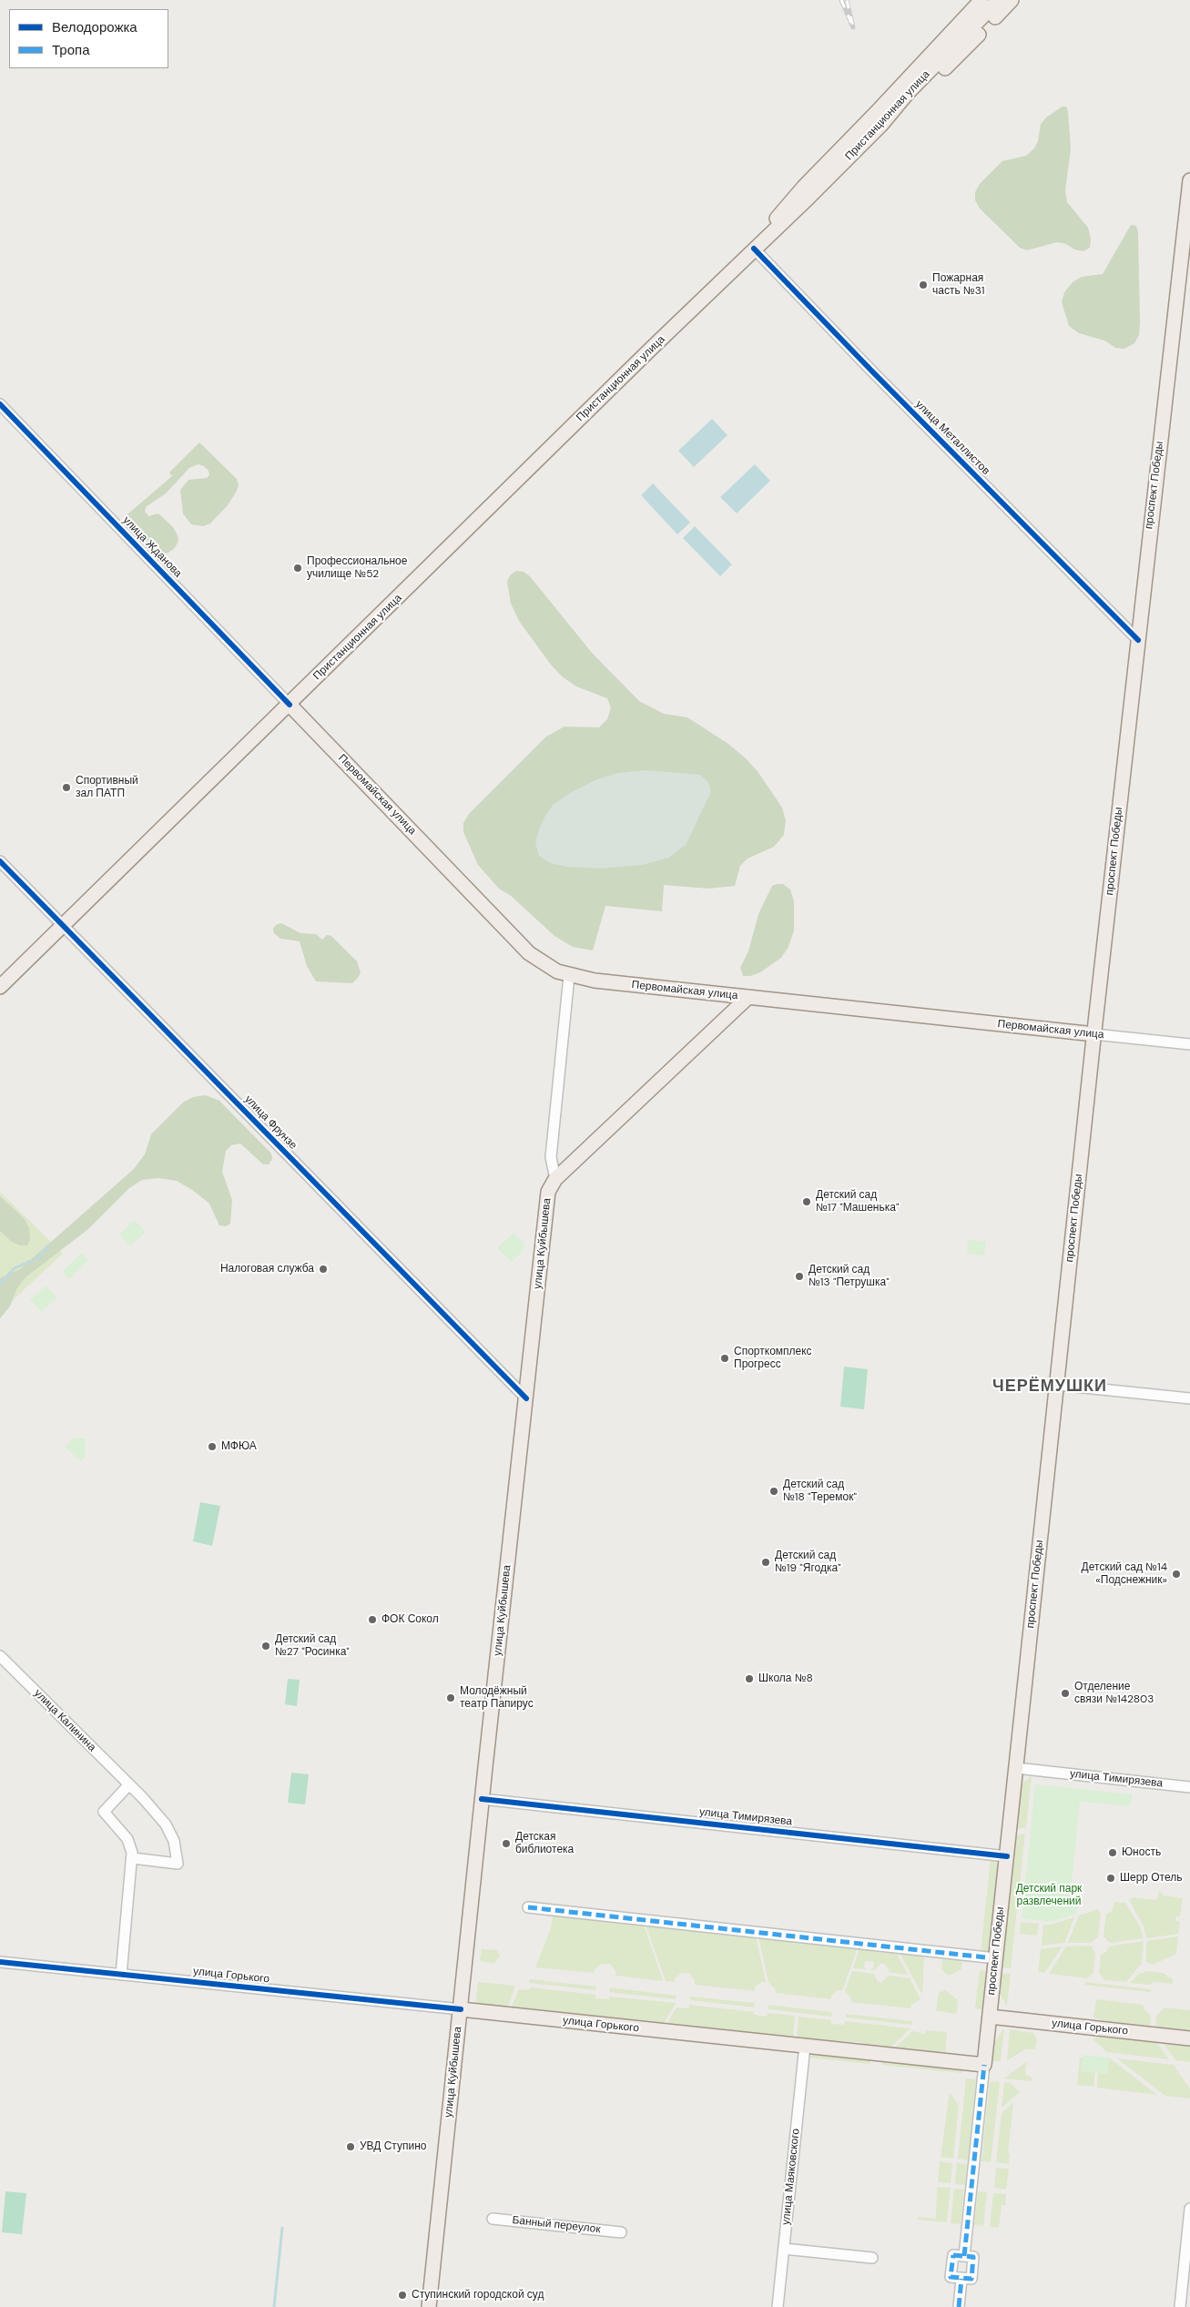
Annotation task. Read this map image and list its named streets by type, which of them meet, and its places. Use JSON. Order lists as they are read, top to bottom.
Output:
{
  "streets": {
    "main road": [
      "Пристанционная улица",
      "проспект Победы",
      "Первомайская улица",
      "улица Куйбышева",
      "улица Горького"
    ],
    "street": [
      "улица Металлистов",
      "улица Жданова",
      "улица Фрунзе",
      "улица Калинина",
      "улица Тимирязева",
      "улица Маяковского",
      "Банный переулок"
    ]
  },
  "crossings": [
    ["Пристанционная улица", "улица Металлистов"],
    ["Пристанционная улица", "улица Жданова"],
    ["Пристанционная улица", "Первомайская улица"],
    ["Пристанционная улица", "улица Фрунзе"],
    ["улица Металлистов", "проспект Победы"],
    ["проспект Победы", "Первомайская улица"],
    ["проспект Победы", "улица Тимирязева"],
    ["проспект Победы", "улица Горького"],
    ["улица Жданова", "Первомайская улица"],
    ["Первомайская улица", "улица Куйбышева"],
    ["улица Фрунзе", "улица Куйбышева"],
    ["улица Куйбышева", "улица Тимирязева"],
    ["улица Куйбышева", "улица Горького"],
    ["улица Горького", "улица Маяковского"]
  ],
  "districts": ["ЧЕРЁМУШКИ"],
  "parks": ["Детский парк развлечений"],
  "places": [
    "Пожарная часть №31",
    "Профессиональное училище №52",
    "Спортивный зал ПАТП",
    "Детский сад №17 \"Машенька\"",
    "Налоговая служба",
    "Детский сад №13 \"Петрушка\"",
    "Спорткомплекс Прогресс",
    "МФЮА",
    "Детский сад №18 \"Теремок\"",
    "Детский сад №19 \"Ягодка\"",
    "Детский сад №14 «Подснежник»",
    "ФОК Сокол",
    "Детский сад №27 \"Росинка\"",
    "Школа №8",
    "Отделение связи №142803",
    "Молодёжный театр Папирус",
    "Детская библиотека",
    "Юность",
    "Шерр Отель",
    "УВД Ступино",
    "Ступинский городской суд"
  ],
  "legend": ["Велодорожка", "Тропа"]
}
